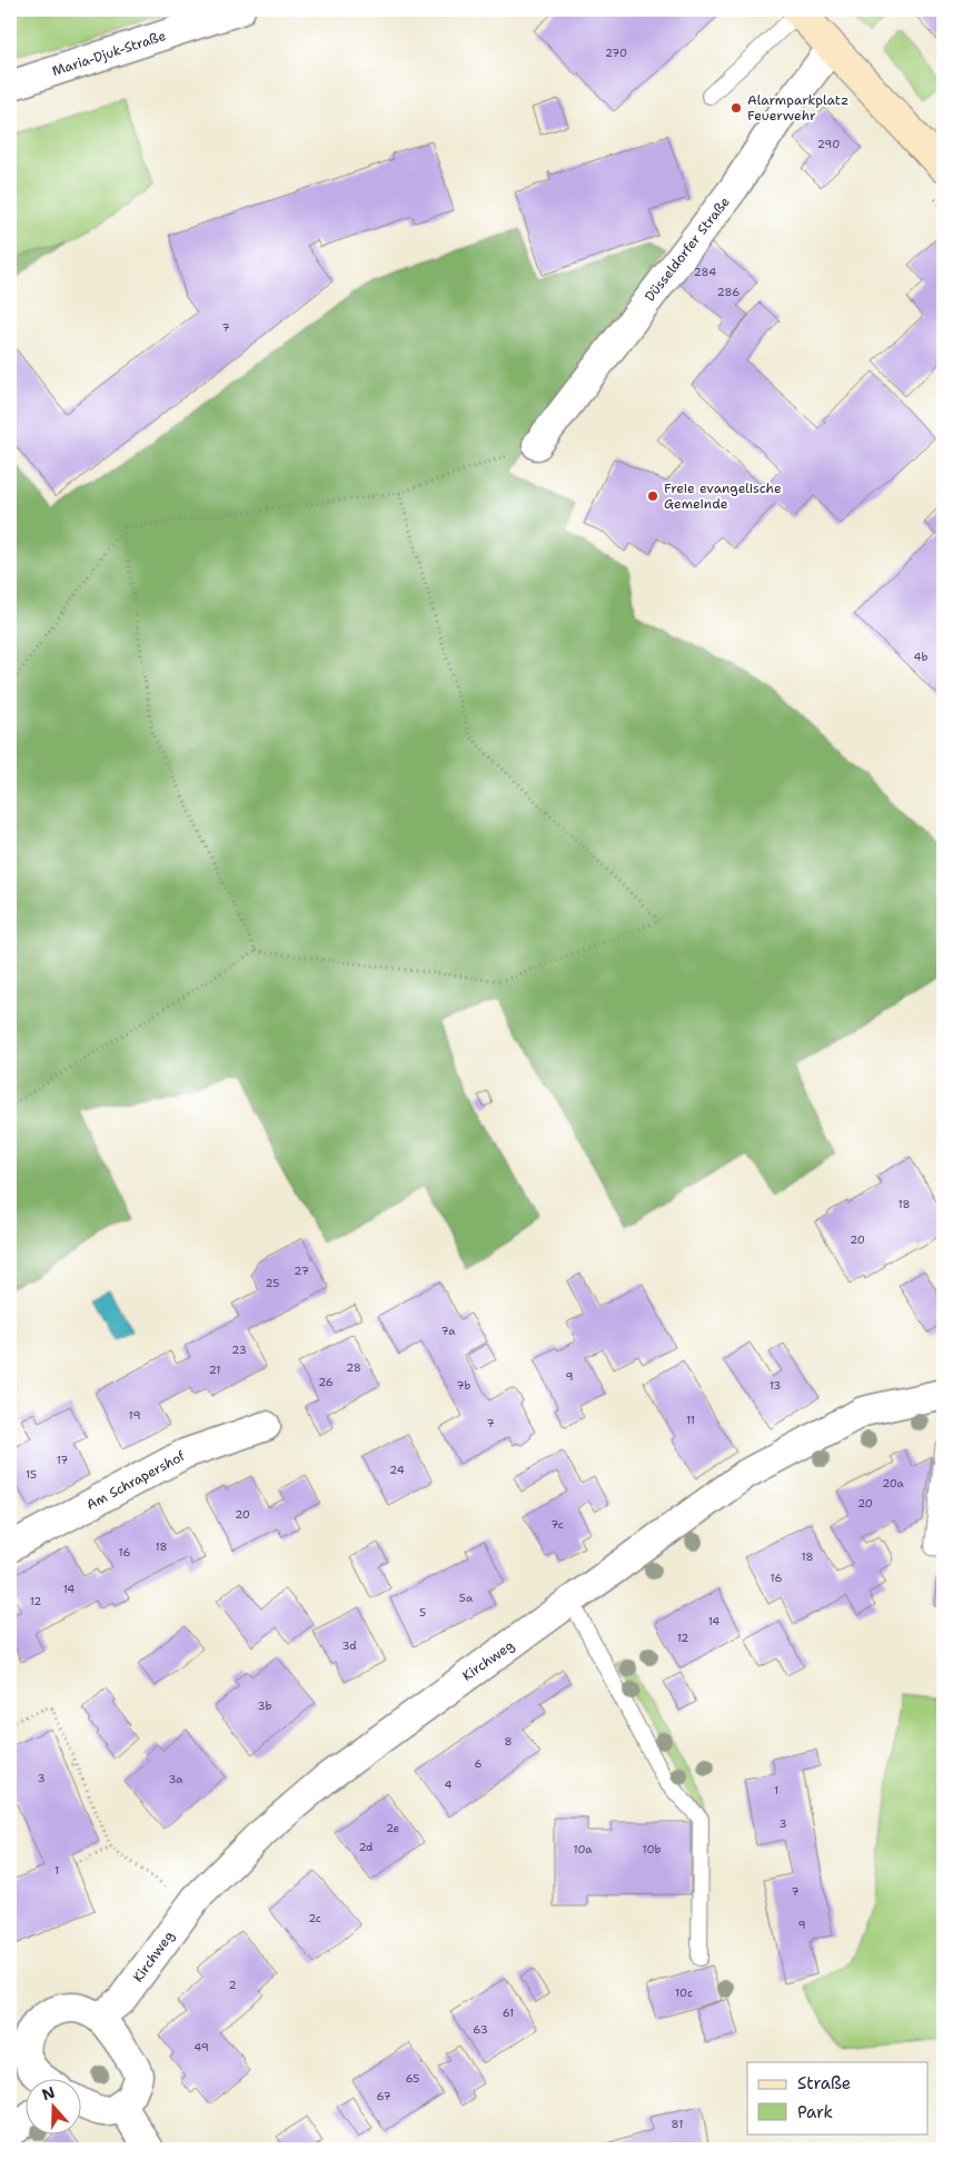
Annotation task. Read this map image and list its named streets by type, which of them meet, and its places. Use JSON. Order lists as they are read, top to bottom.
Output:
{
  "streets": {
    "street": [
      "Maria-Djuk-Straße",
      "Düsseldorfer Straße",
      "Am Schrapershof",
      "Kirchweg"
    ]
  },
  "places": ["Alarmparkplatz Feuerwehr", "Freie evangelische Gemeinde"],
  "house_numbers": [
    "270",
    "290",
    "284",
    "286",
    "7",
    "4b",
    "18",
    "20",
    "27",
    "25",
    "7a",
    "23",
    "28",
    "21",
    "9",
    "26",
    "7b",
    "13",
    "19",
    "11",
    "7",
    "17",
    "24",
    "15",
    "20a",
    "20",
    "20",
    "7c",
    "18",
    "16",
    "18",
    "16",
    "14",
    "5a",
    "12",
    "5",
    "14",
    "12",
    "3d",
    "3b",
    "8",
    "6",
    "3",
    "3a",
    "4",
    "1",
    "3",
    "2e",
    "2d",
    "10a",
    "10b",
    "1",
    "7",
    "2c",
    "9",
    "2",
    "10c",
    "61",
    "63",
    "49",
    "65",
    "67",
    "81"
  ],
  "legend": ["Straße", "Park"],
  "north": "top"
}
